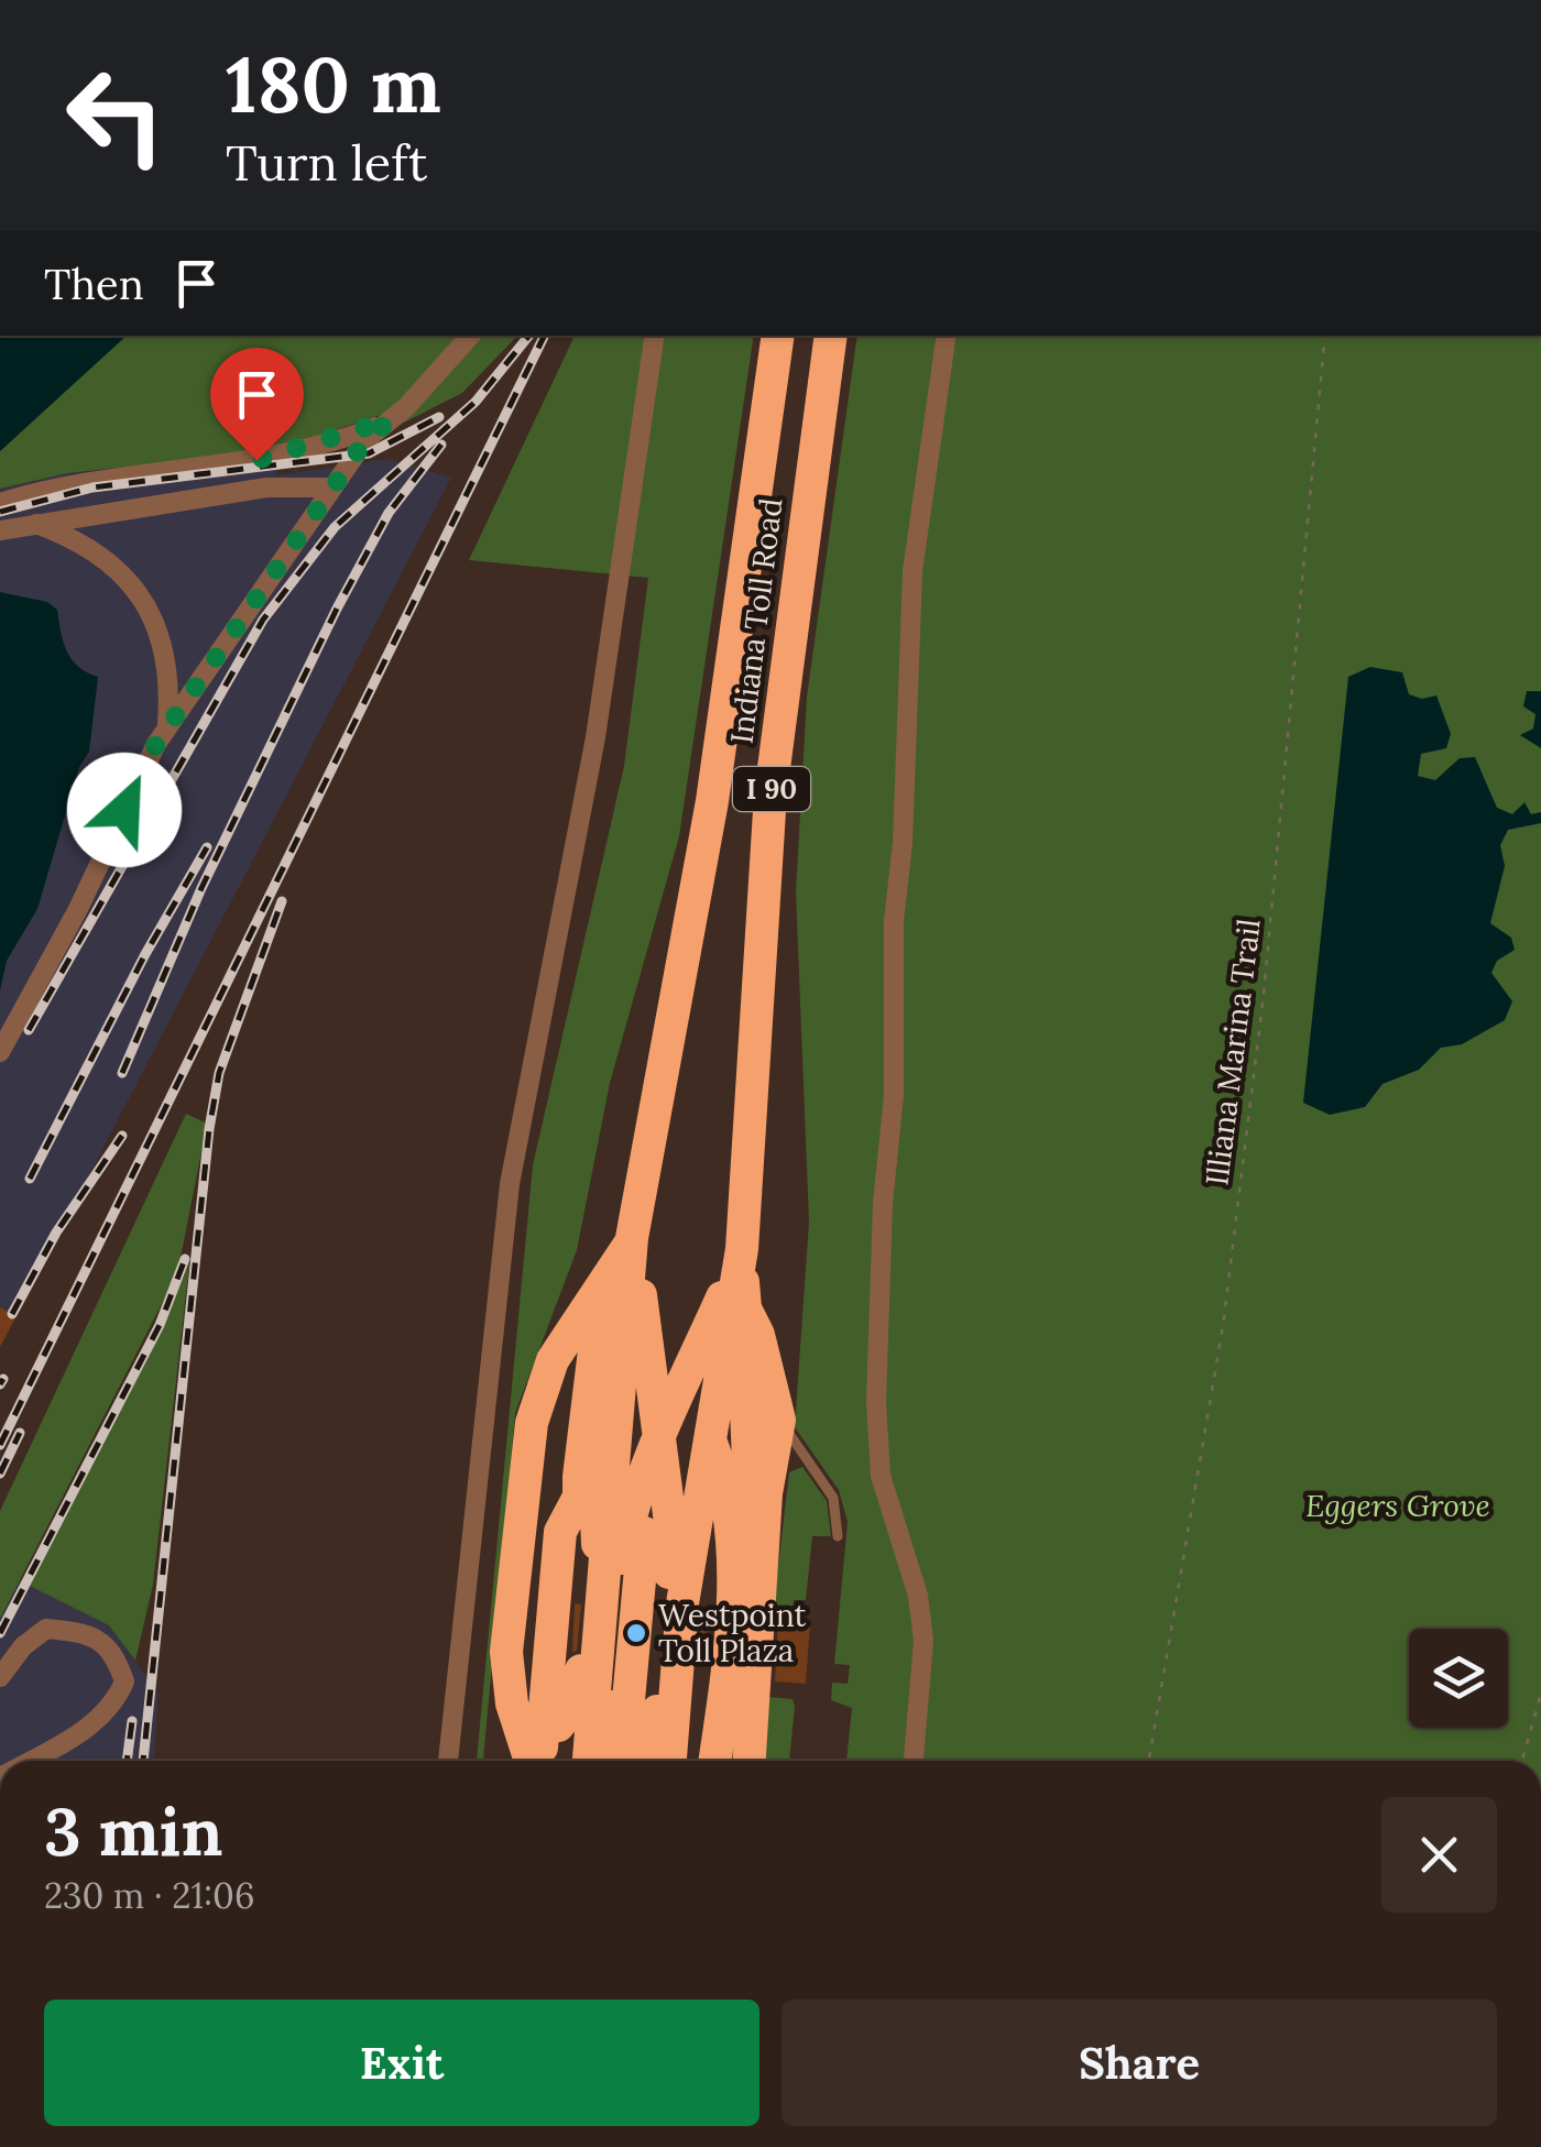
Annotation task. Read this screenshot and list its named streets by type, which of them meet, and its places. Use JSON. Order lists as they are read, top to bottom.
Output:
{
  "streets": {
    "highway": ["Indiana Toll Road", "I 90"],
    "path": ["Illiana Marina Trail"]
  },
  "crossings": [
    ["Indiana Toll Road", "I 90"]
  ],
  "parks": ["Eggers Grove"],
  "places": ["Westpoint Toll Plaza"],
  "page": {
    "turn": ["180 m", "Turn left"],
    "then": "Then",
    "heading": ["3 min", "230 m · 21:06"],
    "buttons": ["Exit", "Share"]
  }
}
